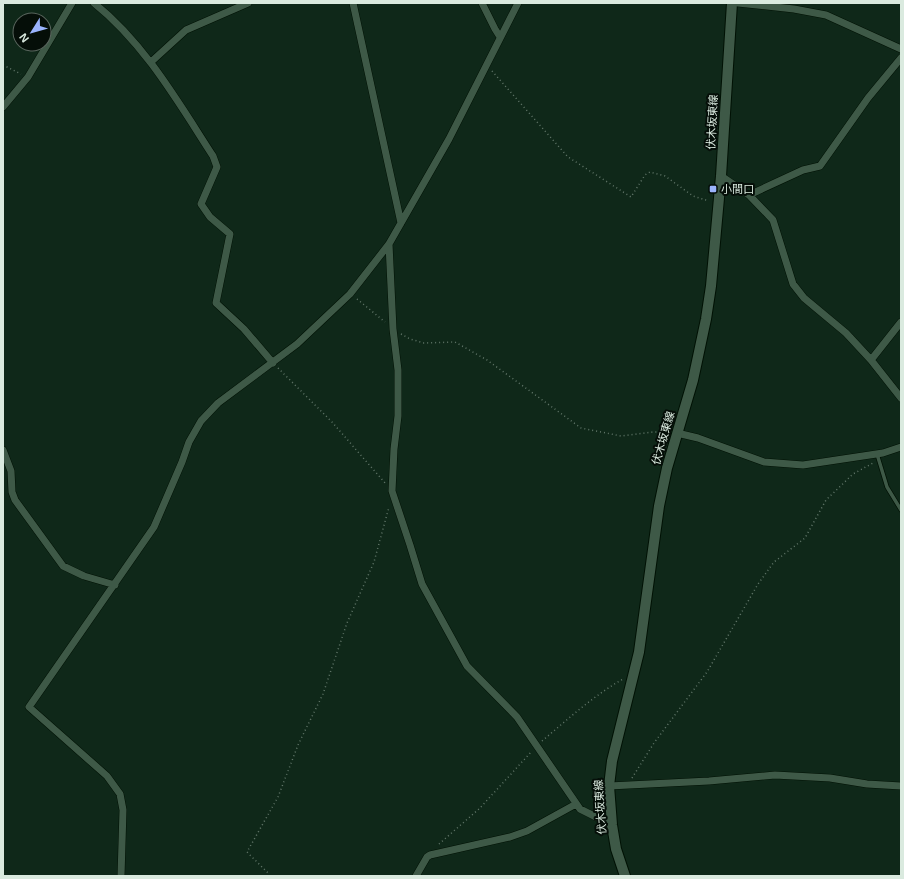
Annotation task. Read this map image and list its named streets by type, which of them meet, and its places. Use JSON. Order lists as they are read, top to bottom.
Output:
{
  "streets": {
    "main road": ["伏木坂東線"]
  },
  "places": {
    "transit": ["小間口"]
  },
  "north": "bottom left"
}
